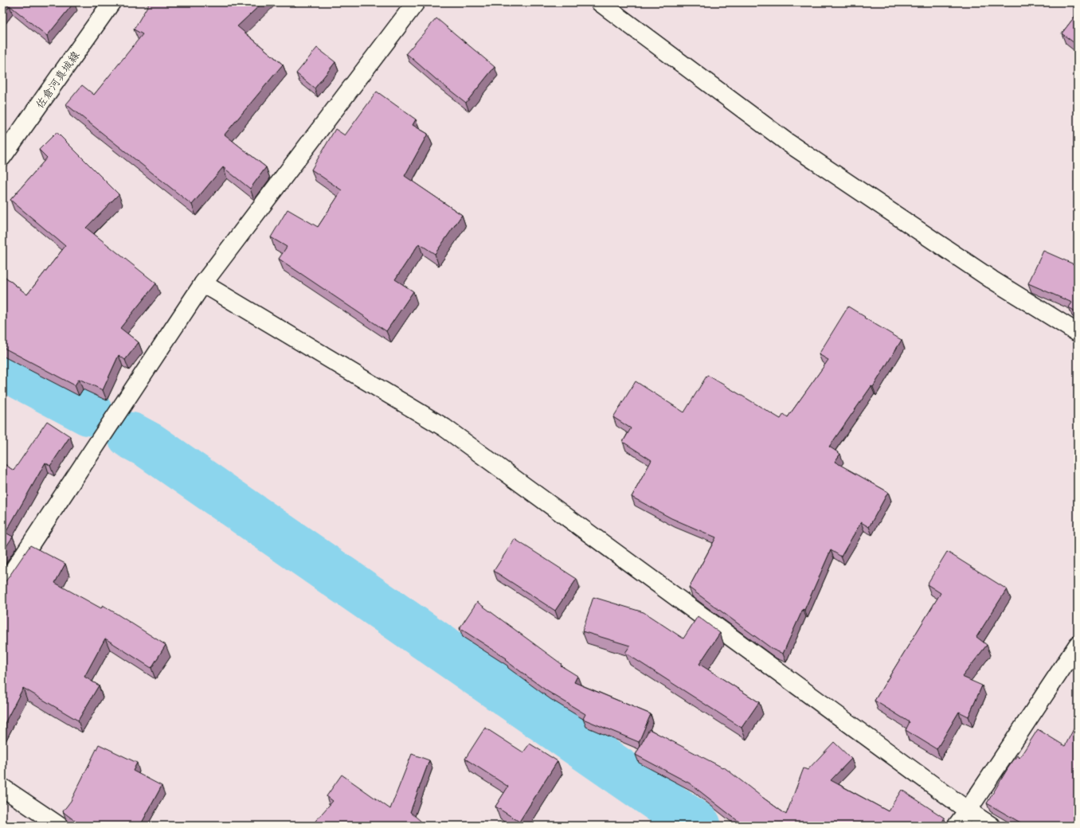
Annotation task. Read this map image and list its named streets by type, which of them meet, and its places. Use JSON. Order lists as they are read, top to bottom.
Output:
{
  "streets": {
    "street": ["佐倉河真城線"]
  }
}
